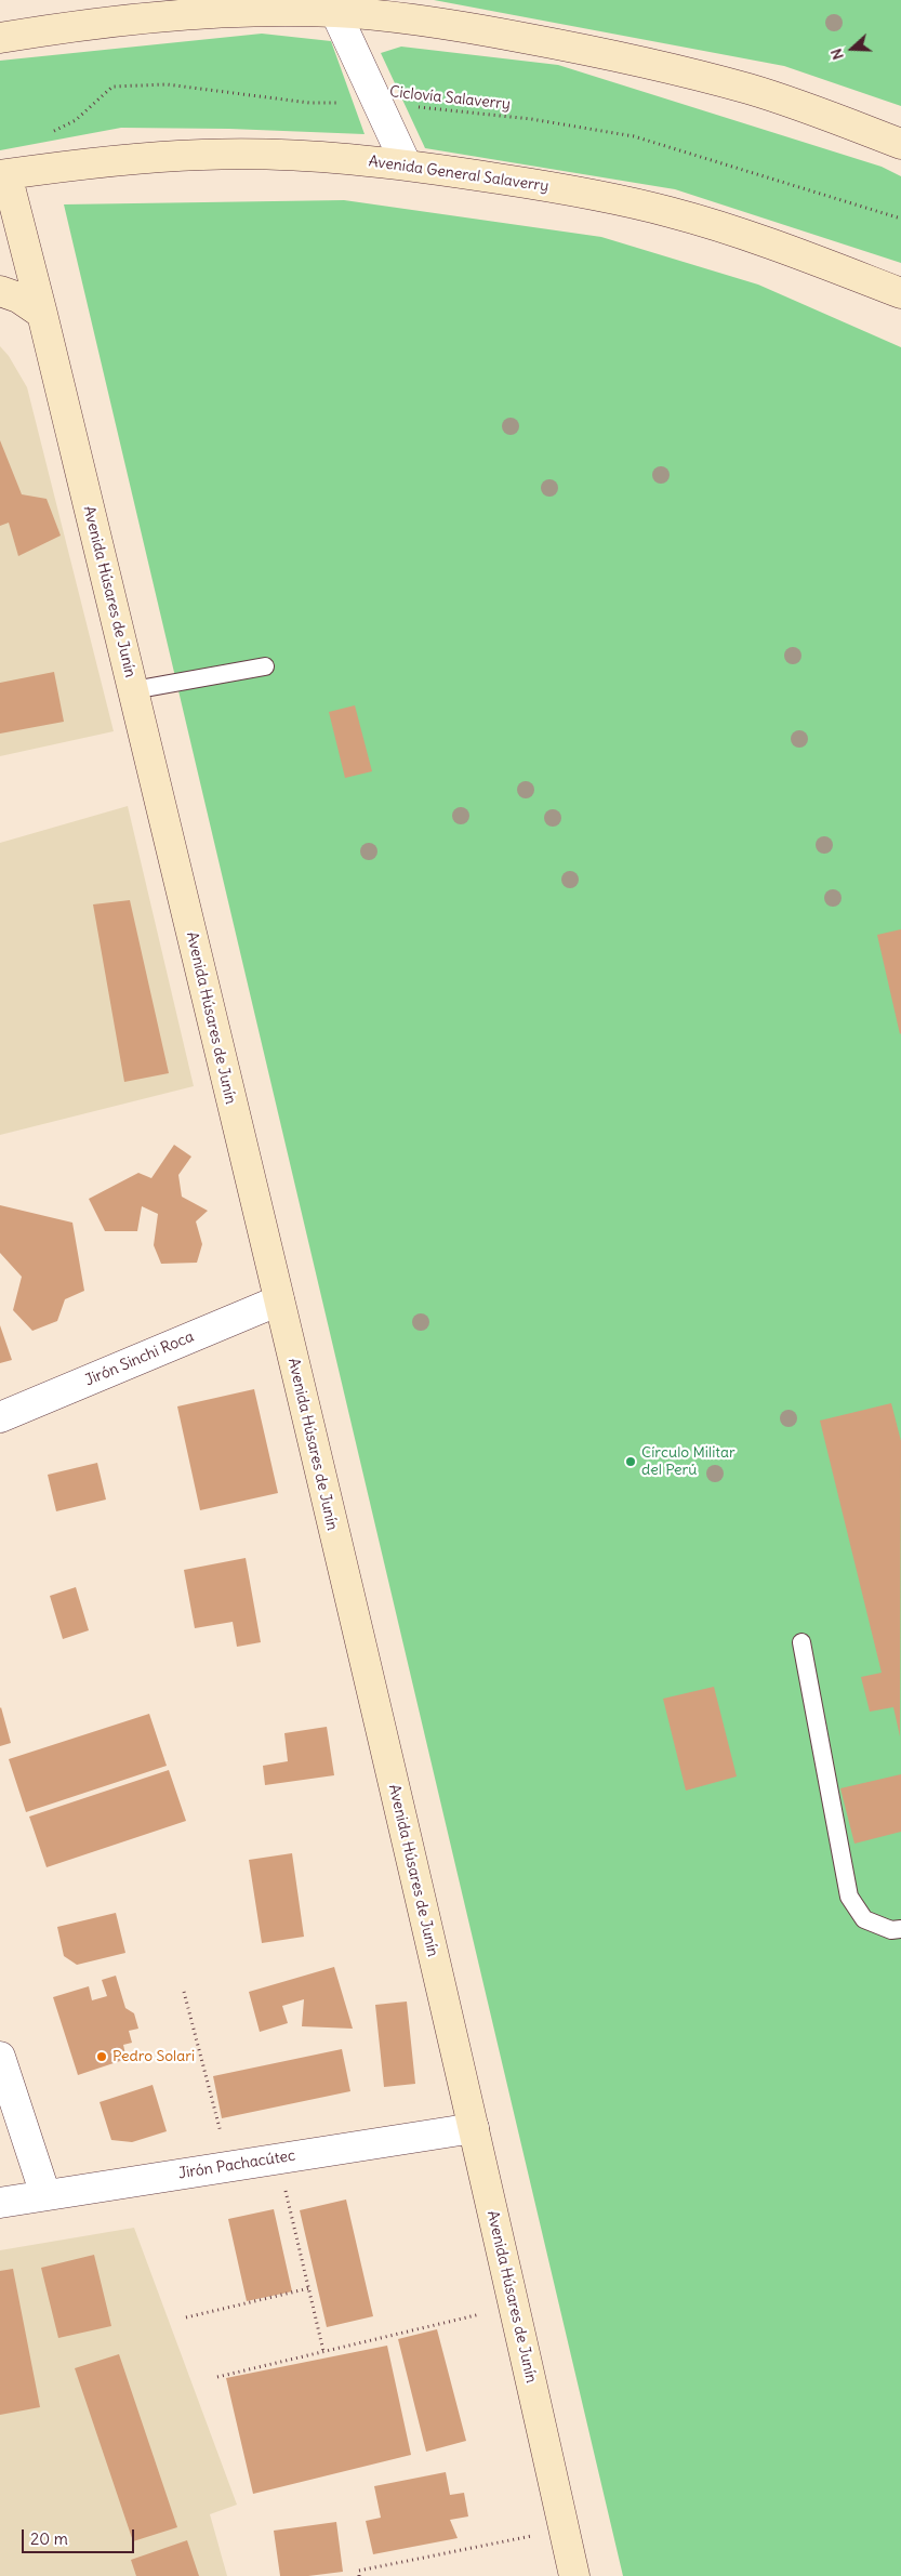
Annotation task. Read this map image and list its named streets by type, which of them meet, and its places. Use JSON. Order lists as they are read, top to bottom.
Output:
{
  "streets": {
    "street": [
      "Avenida General Salaverry",
      "Avenida Húsares de Junín",
      "Jirón Sinchi Roca",
      "Jirón Pachacútec"
    ],
    "path": ["Ciclovía Salaverry"]
  },
  "crossings": [
    ["Avenida General Salaverry", "Avenida Húsares de Junín"],
    ["Avenida Húsares de Junín", "Jirón Sinchi Roca"],
    ["Avenida Húsares de Junín", "Jirón Pachacútec"]
  ],
  "places": ["Círculo Militar del Perú", "Pedro Solari"],
  "scale_bar": "20 m",
  "north": "left"
}
